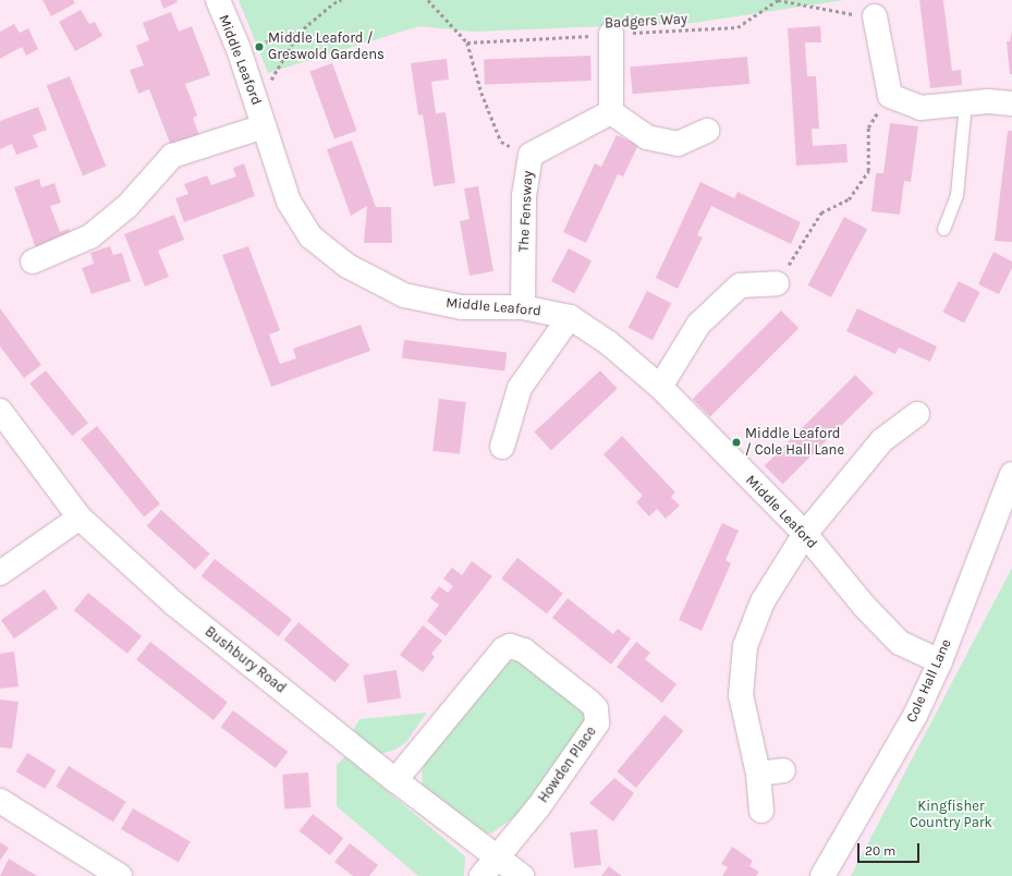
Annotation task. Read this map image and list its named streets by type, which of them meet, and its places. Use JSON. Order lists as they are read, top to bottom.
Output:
{
  "streets": {
    "street": [
      "Middle Leaford",
      "The Fensway",
      "Bushbury Road",
      "Cole Hall Lane",
      "Howden Place"
    ],
    "path": ["Badgers Way"]
  },
  "crossings": [
    ["Middle Leaford", "The Fensway"],
    ["Middle Leaford", "Cole Hall Lane"],
    ["Bushbury Road", "Howden Place"]
  ],
  "parks": ["Kingfisher Country Park"],
  "places": ["Middle Leaford / Greswold Gardens", "Middle Leaford / Cole Hall Lane"],
  "scale_bar": "20 m"
}
